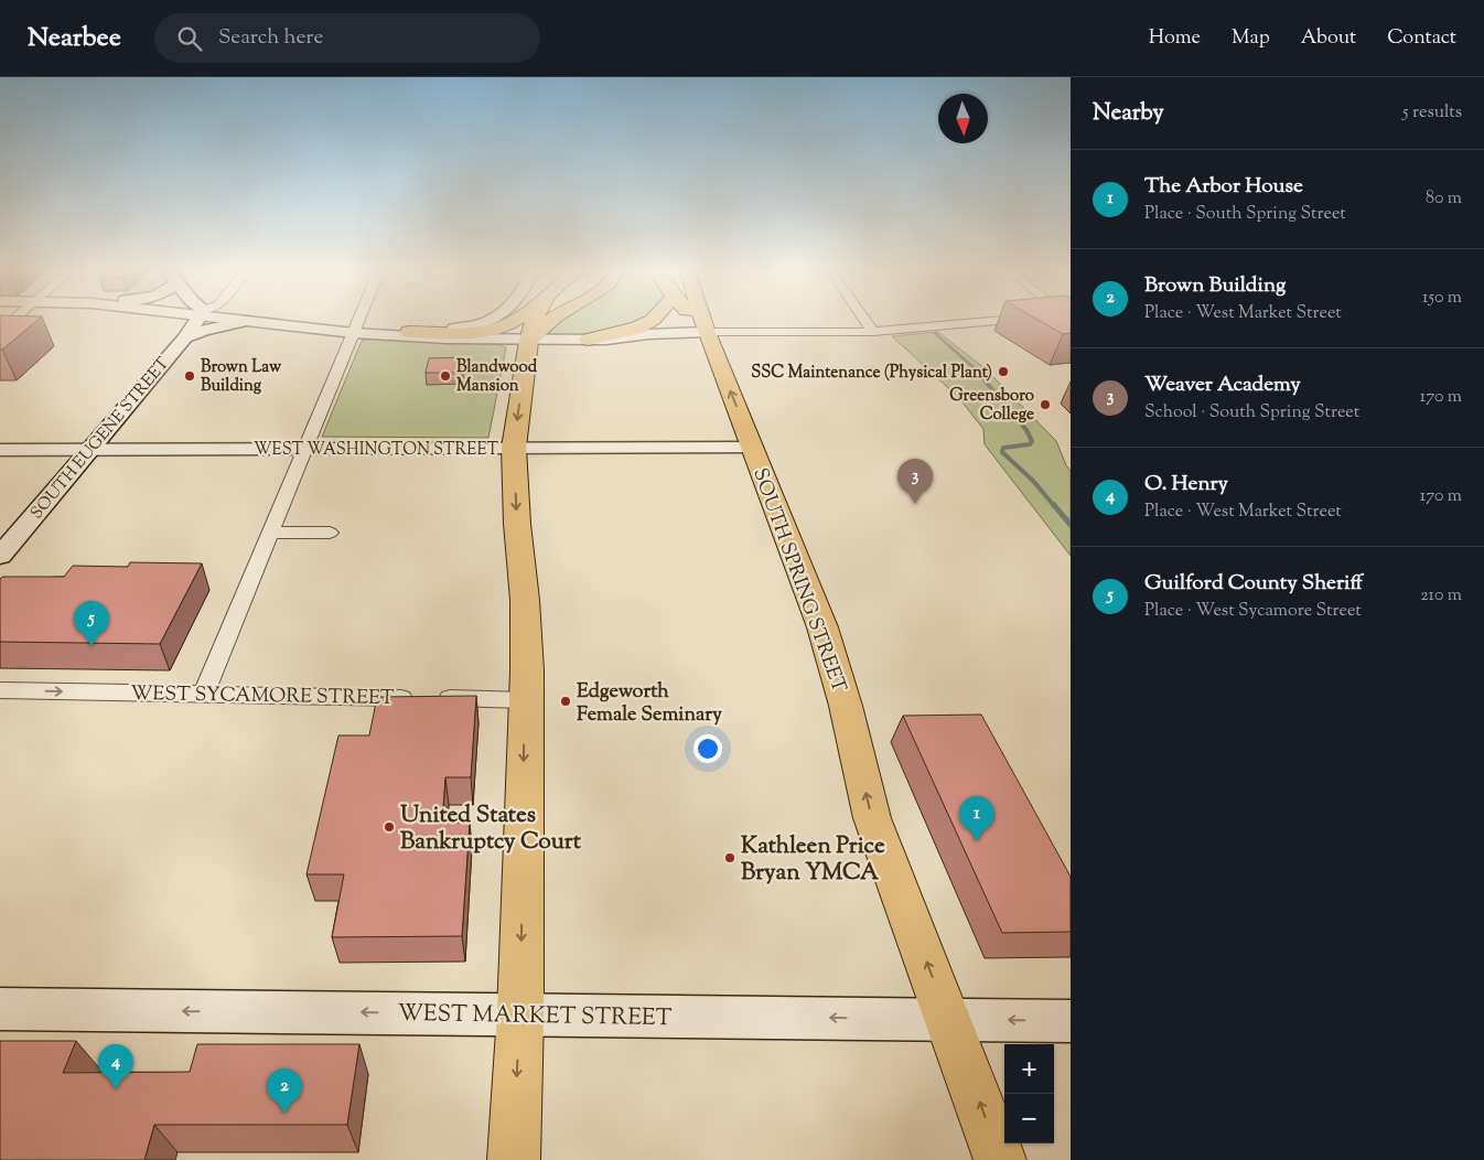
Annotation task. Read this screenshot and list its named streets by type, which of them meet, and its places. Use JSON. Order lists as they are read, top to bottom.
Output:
{
  "streets": {
    "main road": ["SOUTH EUGENE STREET", "SOUTH SPRING STREET", "WEST MARKET STREET"],
    "street": ["WEST WASHINGTON STREET", "WEST SYCAMORE STREET"]
  },
  "crossings": [
    ["SOUTH EUGENE STREET", "WEST WASHINGTON STREET"],
    ["WEST WASHINGTON STREET", "SOUTH SPRING STREET"],
    ["SOUTH SPRING STREET", "WEST MARKET STREET"]
  ],
  "one_way": ["SOUTH SPRING STREET", "WEST SYCAMORE STREET", "WEST MARKET STREET"],
  "places": [
    "SSC Maintenance (Physical Plant)",
    "Brown Law Building",
    "Blandwood Mansion",
    "Greensboro College",
    "Edgeworth Female Seminary",
    "United States Bankruptcy Court",
    "Kathleen Price Bryan YMCA"
  ],
  "north": "bottom",
  "page": {
    "header": "Nearbee",
    "search": "Search here",
    "nav": [
      "Home",
      "Map",
      "About",
      "Contact"
    ],
    "heading": ["Nearby", "5 results"],
    "list": [
      {
        "mark": "1",
        "name": "The Arbor House",
        "note": "Place · South Spring Street",
        "value": "80 m"
      },
      {
        "mark": "2",
        "name": "Brown Building",
        "note": "Place · West Market Street",
        "value": "150 m"
      },
      {
        "mark": "3",
        "name": "Weaver Academy",
        "note": "School · South Spring Street",
        "value": "170 m"
      },
      {
        "mark": "4",
        "name": "O. Henry",
        "note": "Place · West Market Street",
        "value": "170 m"
      },
      {
        "mark": "5",
        "name": "Guilford County Sheriff",
        "note": "Place · West Sycamore Street",
        "value": "210 m"
      }
    ],
    "pins": [
      "3",
      "5",
      "1",
      "4",
      "2"
    ],
    "map_buttons": ["+", "−"]
  }
}
